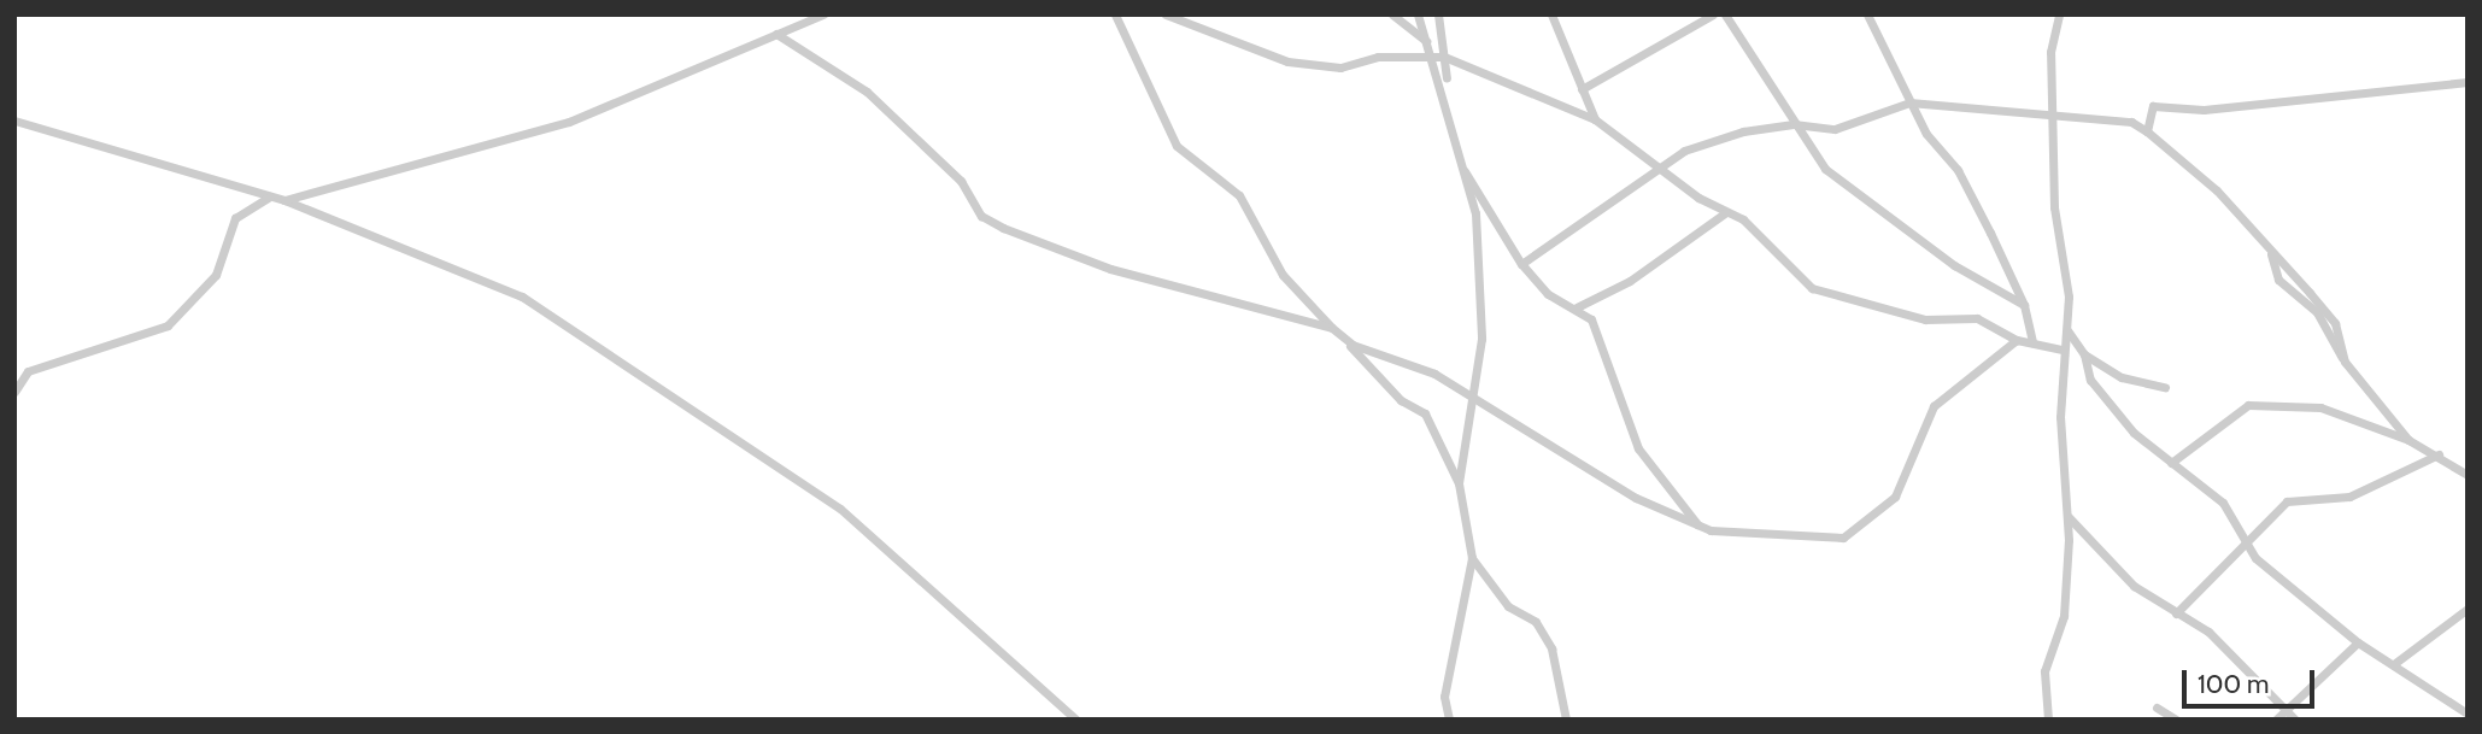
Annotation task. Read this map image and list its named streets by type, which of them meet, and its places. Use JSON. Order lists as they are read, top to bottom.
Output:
{
  "scale_bar": "100 m"
}
